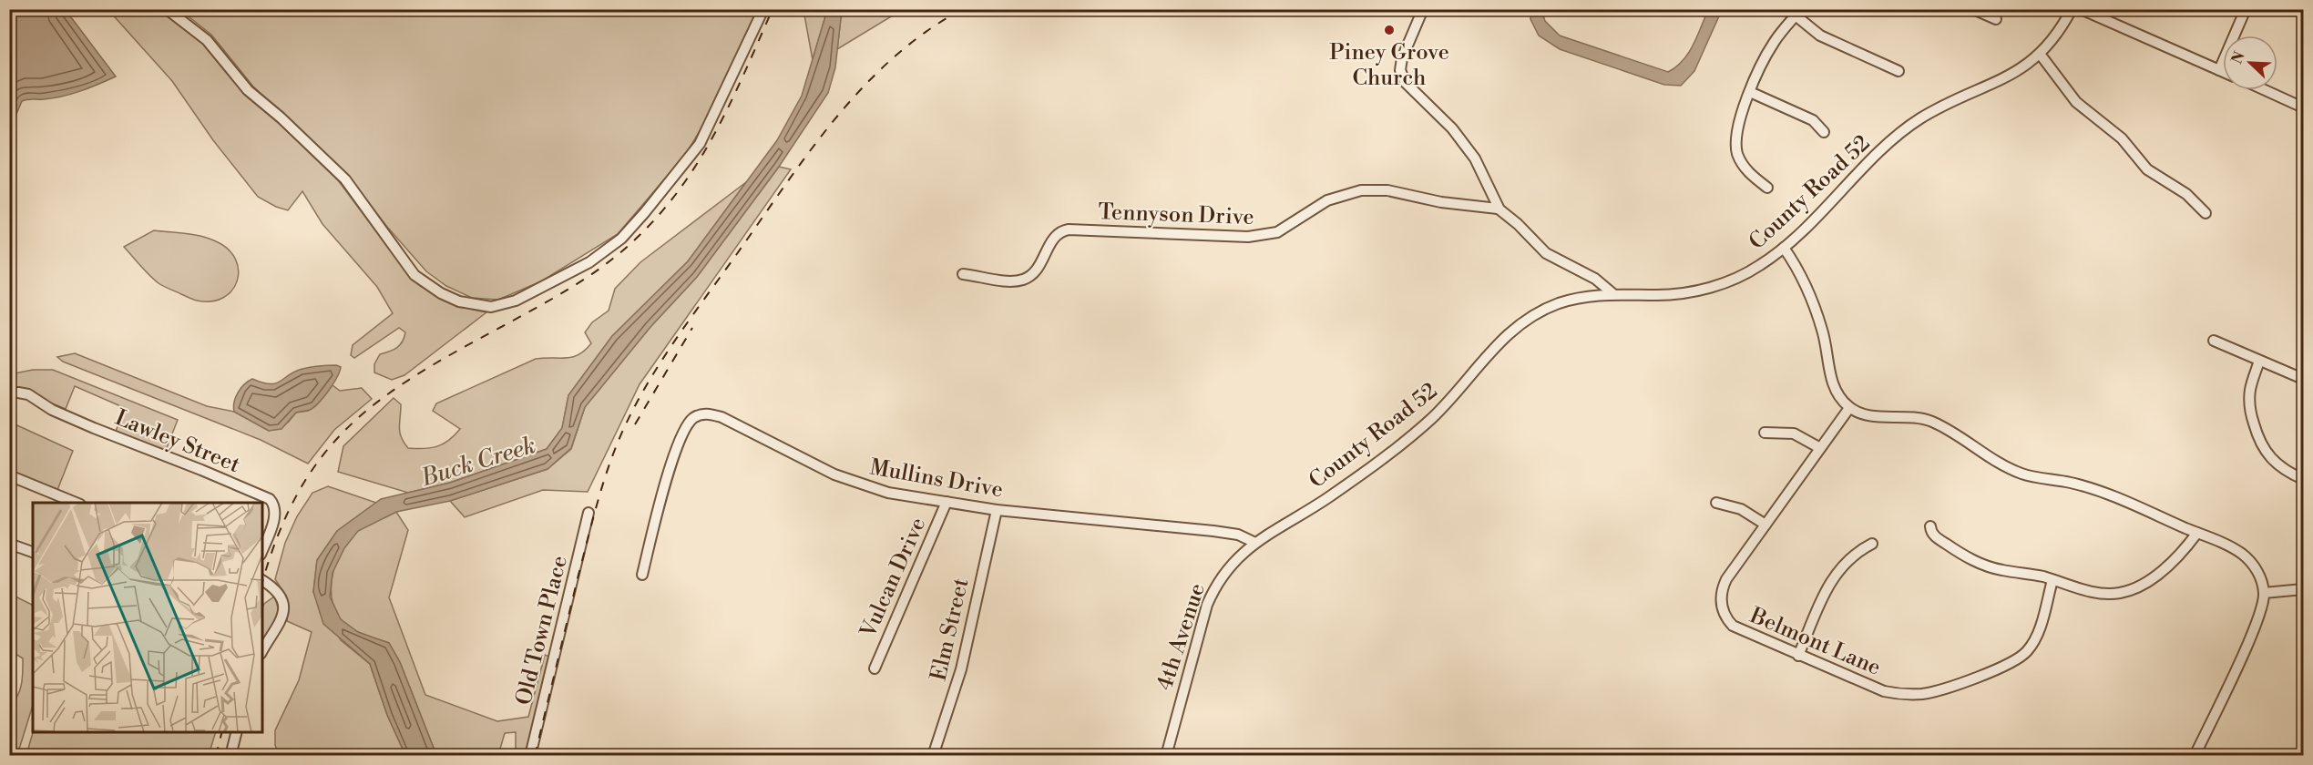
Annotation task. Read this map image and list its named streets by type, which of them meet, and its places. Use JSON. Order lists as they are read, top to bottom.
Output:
{
  "streets": {
    "street": [
      "County Road 52",
      "Tennyson Drive",
      "Lawley Street",
      "Mullins Drive",
      "Vulcan Drive",
      "Elm Street",
      "Old Town Place",
      "4th Avenue",
      "Belmont Lane"
    ]
  },
  "crossings": [
    ["County Road 52", "Mullins Drive"],
    ["County Road 52", "4th Avenue"],
    ["Mullins Drive", "Vulcan Drive"],
    ["Mullins Drive", "Elm Street"],
    ["Mullins Drive", "4th Avenue"]
  ],
  "water": ["Buck Creek"],
  "places": ["Piney Grove Church"],
  "north": "top left"
}
